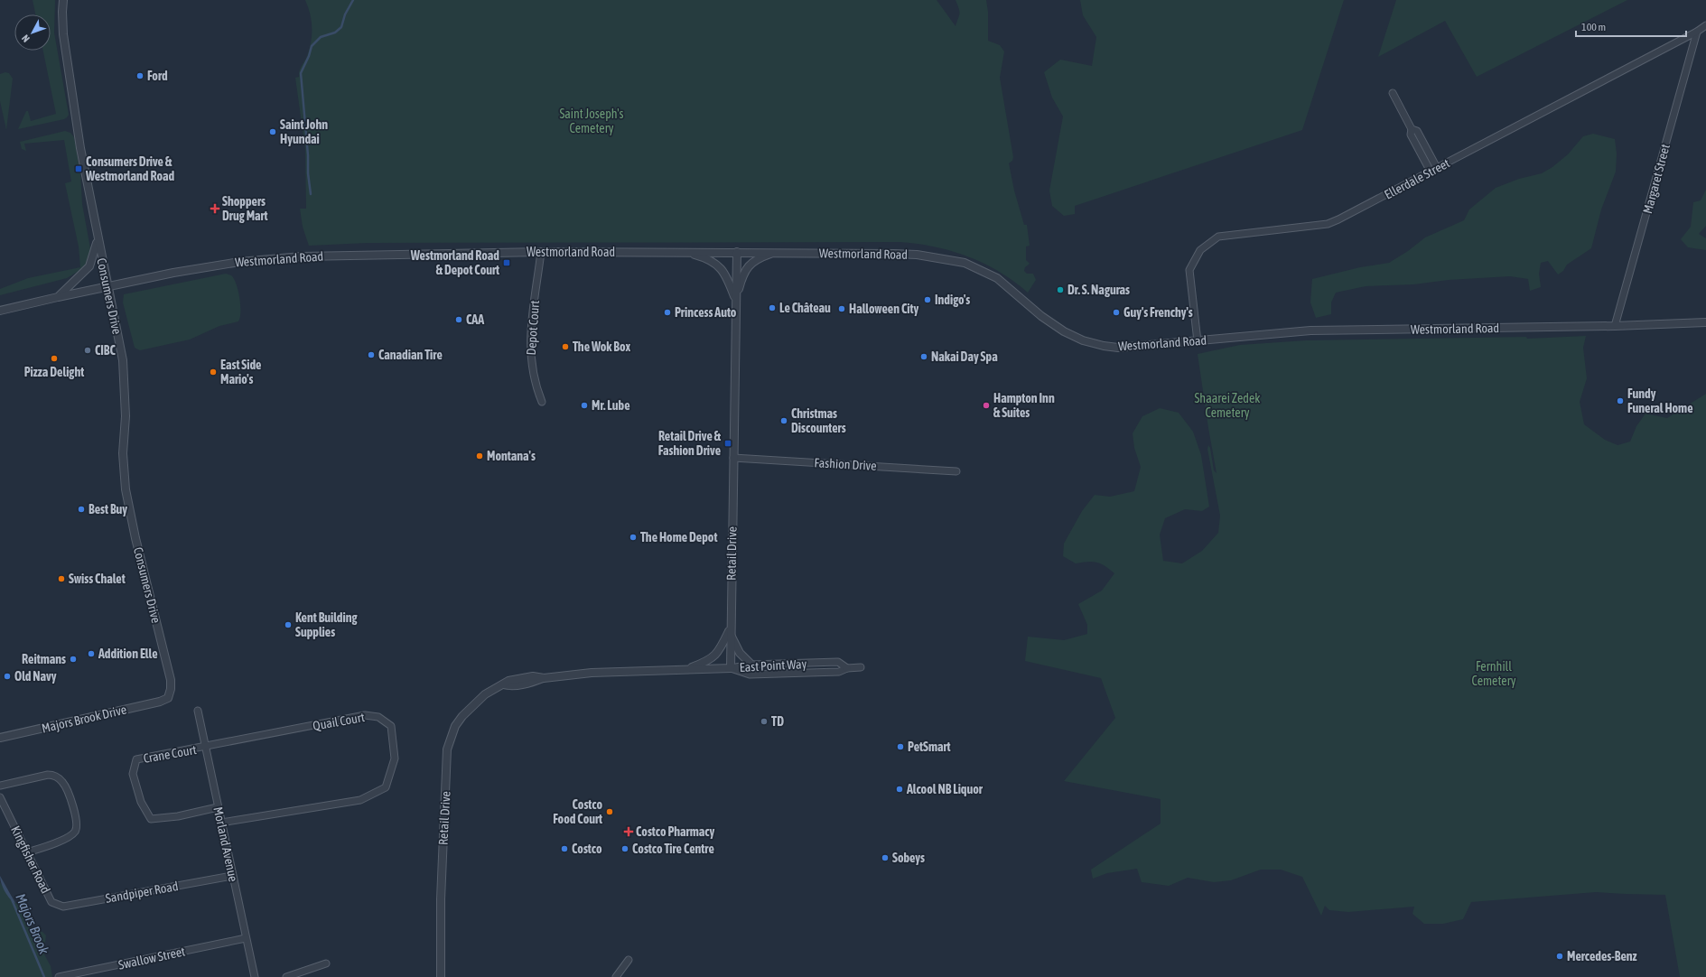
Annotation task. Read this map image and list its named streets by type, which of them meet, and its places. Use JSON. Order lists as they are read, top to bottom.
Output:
{
  "streets": {
    "street": [
      "Ellerdale Street",
      "Margaret Street",
      "Westmorland Road",
      "Consumers Drive",
      "Depot Court",
      "Fashion Drive",
      "Retail Drive",
      "East Point Way",
      "Majors Brook Drive",
      "Quail Court",
      "Crane Court",
      "Morland Avenue",
      "Kingfisher Road",
      "Sandpiper Road",
      "Swallow Street"
    ]
  },
  "crossings": [
    ["Ellerdale Street", "Margaret Street"],
    ["Ellerdale Street", "Westmorland Road"],
    ["Margaret Street", "Westmorland Road"],
    ["Westmorland Road", "Consumers Drive"],
    ["Westmorland Road", "Depot Court"],
    ["Westmorland Road", "Retail Drive"],
    ["Consumers Drive", "Majors Brook Drive"],
    ["Fashion Drive", "Retail Drive"],
    ["Retail Drive", "East Point Way"],
    ["Quail Court", "Crane Court"],
    ["Quail Court", "Morland Avenue"],
    ["Crane Court", "Morland Avenue"],
    ["Morland Avenue", "Sandpiper Road"],
    ["Morland Avenue", "Swallow Street"],
    ["Kingfisher Road", "Sandpiper Road"]
  ],
  "water": ["Majors Brook"],
  "parks": ["Saint Joseph's Cemetery", "Shaarei Zedek Cemetery", "Fernhill Cemetery"],
  "places": {
    "other": [
      "Ford",
      "Saint John Hyundai",
      "Dr. S. Naguras",
      "Indigo's",
      "Le Château",
      "Halloween City",
      "Princess Auto",
      "Guy's Frenchy's",
      "CAA",
      "The Wok Box",
      "CIBC",
      "Canadian Tire",
      "Nakai Day Spa",
      "Pizza Delight",
      "East Side Mario's",
      "Fundy Funeral Home",
      "Mr. Lube",
      "Hampton Inn & Suites",
      "Christmas Discounters",
      "Montana's",
      "Best Buy",
      "The Home Depot",
      "Swiss Chalet",
      "Kent Building Supplies",
      "Addition Elle",
      "Reitmans",
      "Old Navy",
      "TD",
      "PetSmart",
      "Alcool NB Liquor",
      "Costco Food Court",
      "Costco",
      "Costco Tire Centre",
      "Sobeys",
      "Mercedes-Benz"
    ],
    "transit": ["Consumers Drive & Westmorland Road", "Westmorland Road & Depot Court", "Retail Drive & Fashion Drive"],
    "health": ["Shoppers Drug Mart", "Costco Pharmacy"]
  },
  "scale_bar": "100 m",
  "north": "bottom left"
}
